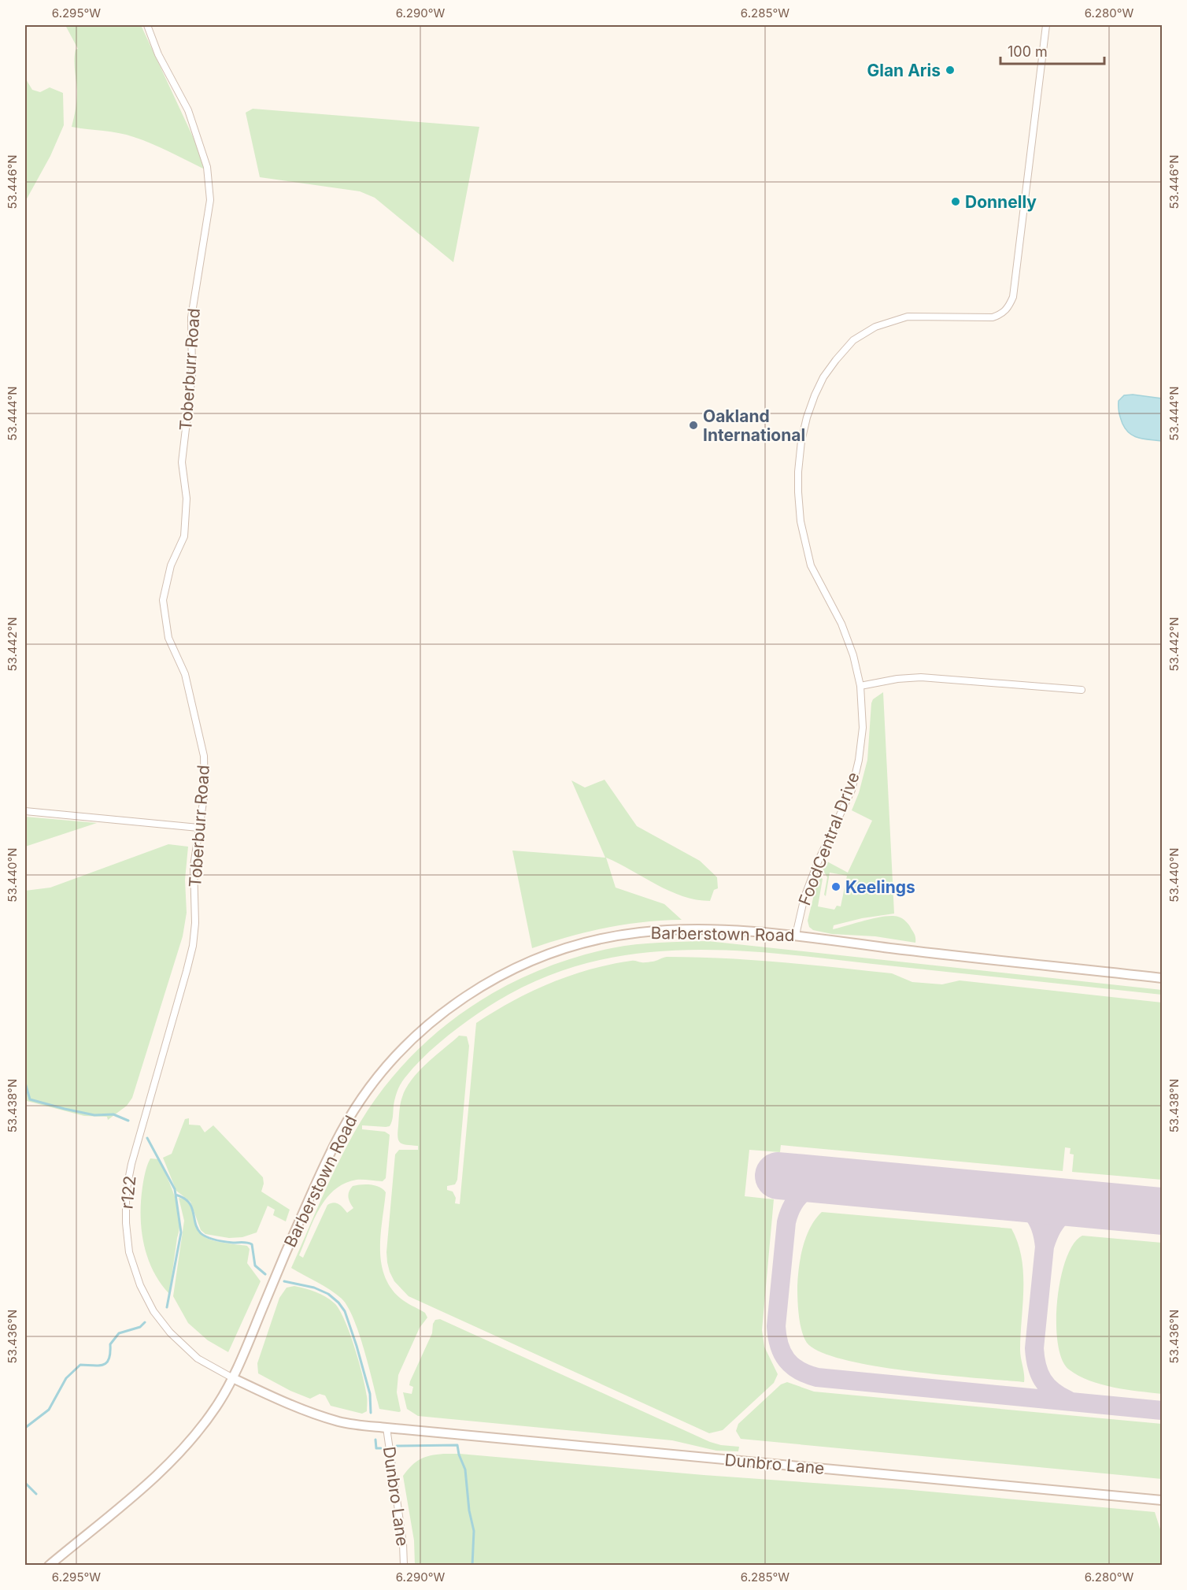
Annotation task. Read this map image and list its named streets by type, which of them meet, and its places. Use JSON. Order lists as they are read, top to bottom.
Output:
{
  "streets": {
    "main road": ["Barberstown Road", "Dunbro Lane"],
    "street": ["Toberburr Road", "FoodCentral Drive", "r122"]
  },
  "crossings": [
    ["Toberburr Road", "r122"],
    ["FoodCentral Drive", "Barberstown Road"],
    ["Barberstown Road", "r122"],
    ["Barberstown Road", "Dunbro Lane"],
    ["r122", "Dunbro Lane"]
  ],
  "places": [
    "Glan Aris",
    "Donnelly",
    "Oakland International",
    "Keelings"
  ],
  "scale_bar": "100 m",
  "coordinates": [
    "6.295°W",
    "6.290°W",
    "6.285°W",
    "6.280°W",
    "53.446°N",
    "53.444°N",
    "53.442°N",
    "53.440°N",
    "53.438°N",
    "53.436°N"
  ]
}
